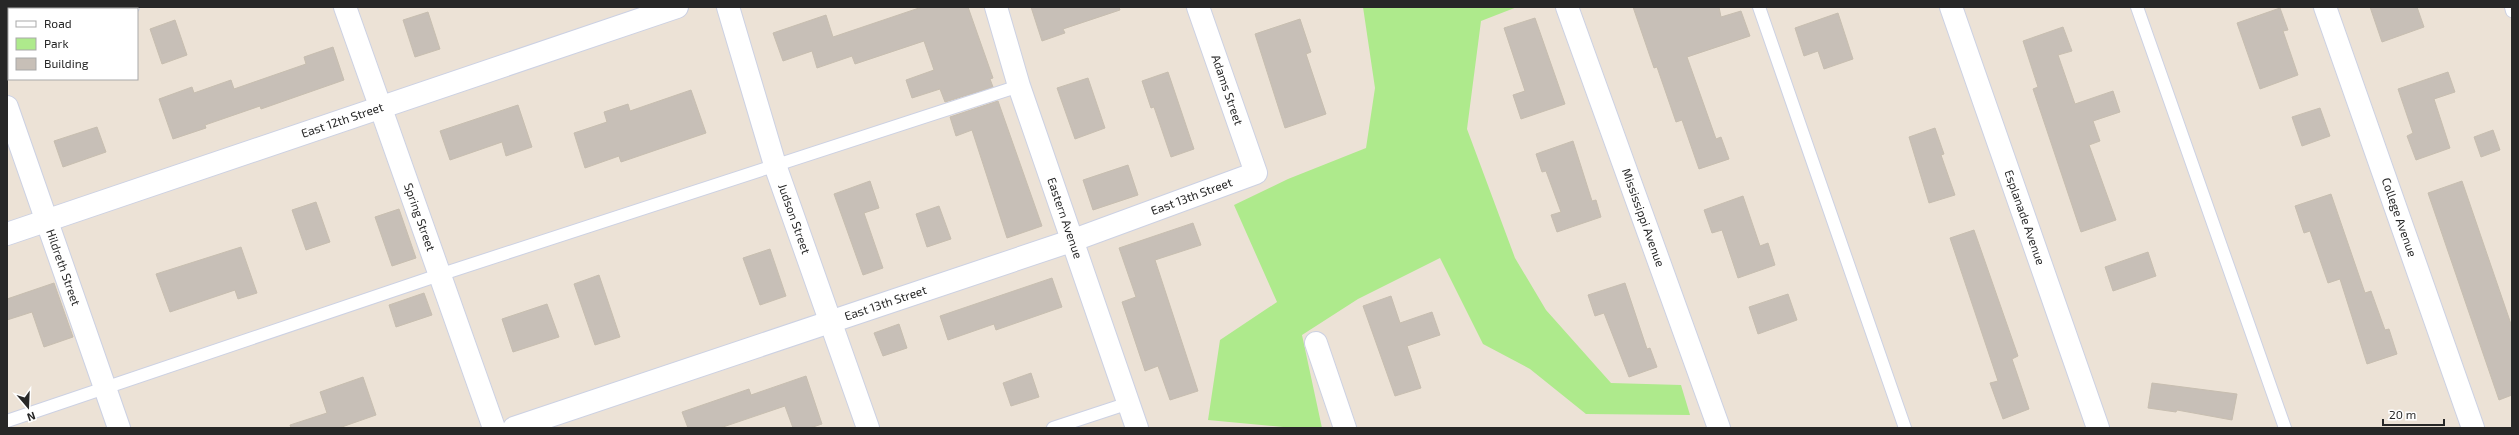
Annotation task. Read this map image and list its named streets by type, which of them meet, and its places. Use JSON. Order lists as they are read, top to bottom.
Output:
{
  "streets": {
    "street": [
      "Adams Street",
      "East 12th Street",
      "East 13th Street",
      "Spring Street",
      "Eastern Avenue",
      "Mississippi Avenue",
      "Esplanade Avenue",
      "College Avenue",
      "Judson Street",
      "Hildreth Street"
    ]
  },
  "crossings": [
    ["Adams Street", "East 13th Street"],
    ["East 12th Street", "Spring Street"],
    ["East 12th Street", "Hildreth Street"],
    ["East 13th Street", "Eastern Avenue"],
    ["East 13th Street", "Judson Street"]
  ],
  "legend": ["Road", "Park", "Building"],
  "scale_bar": "20 m",
  "north": "bottom"
}
